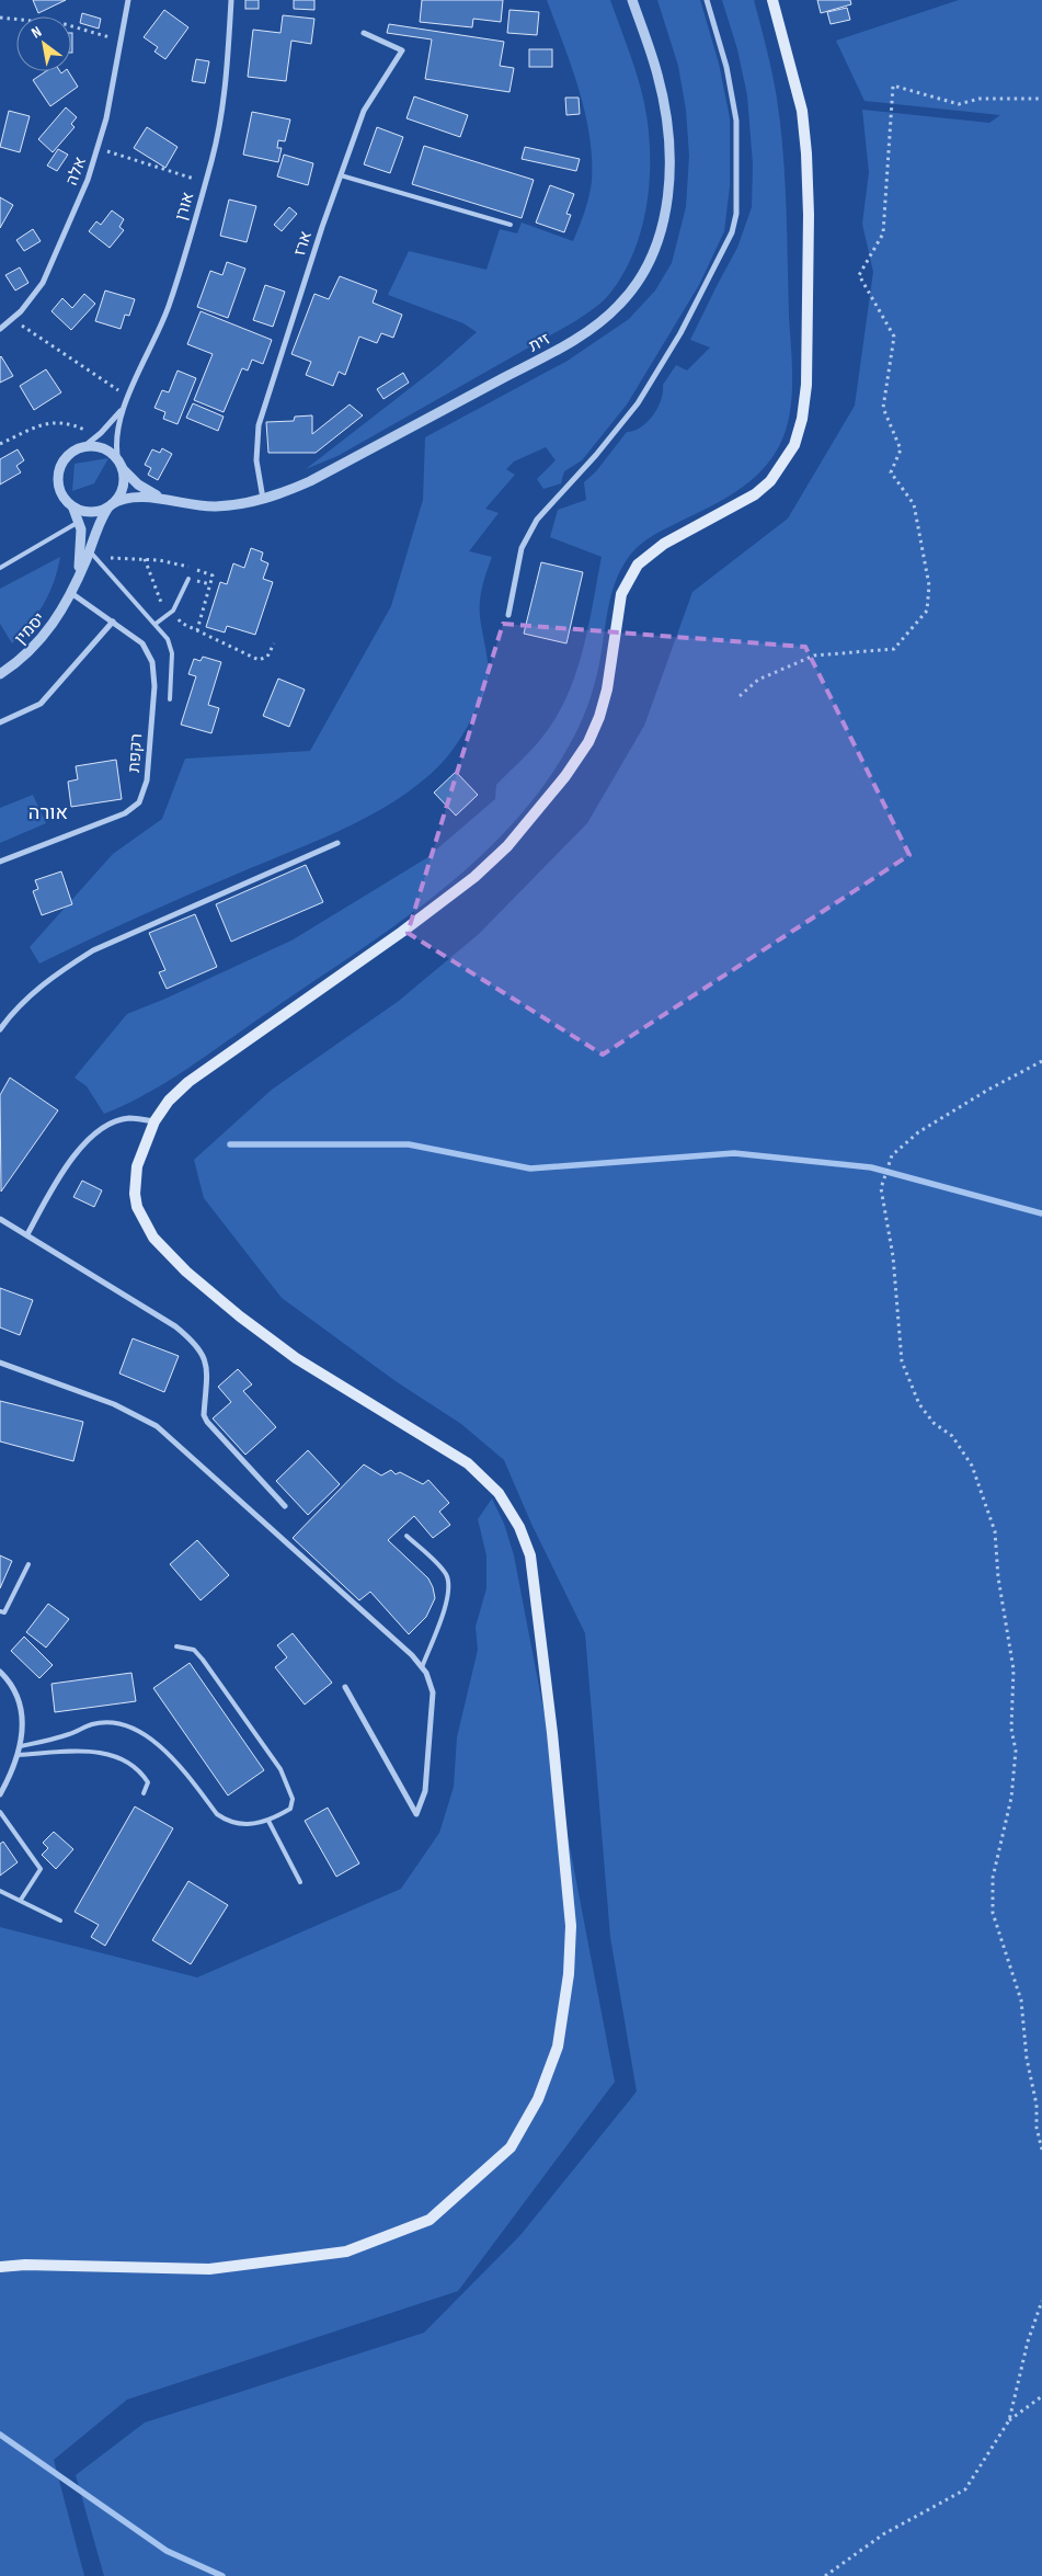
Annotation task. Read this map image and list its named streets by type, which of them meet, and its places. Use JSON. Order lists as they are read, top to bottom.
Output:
{
  "streets": {
    "street": [
      "אלה",
      "אורן",
      "ארז",
      "זית",
      "יסמין",
      "רקפת"
    ]
  },
  "crossings": [
    ["אורן", "זית"],
    ["אורן", "יסמין"],
    ["ארז", "זית"],
    ["זית", "יסמין"],
    ["יסמין", "רקפת"]
  ],
  "districts": ["אורה"],
  "north": "top left"
}
